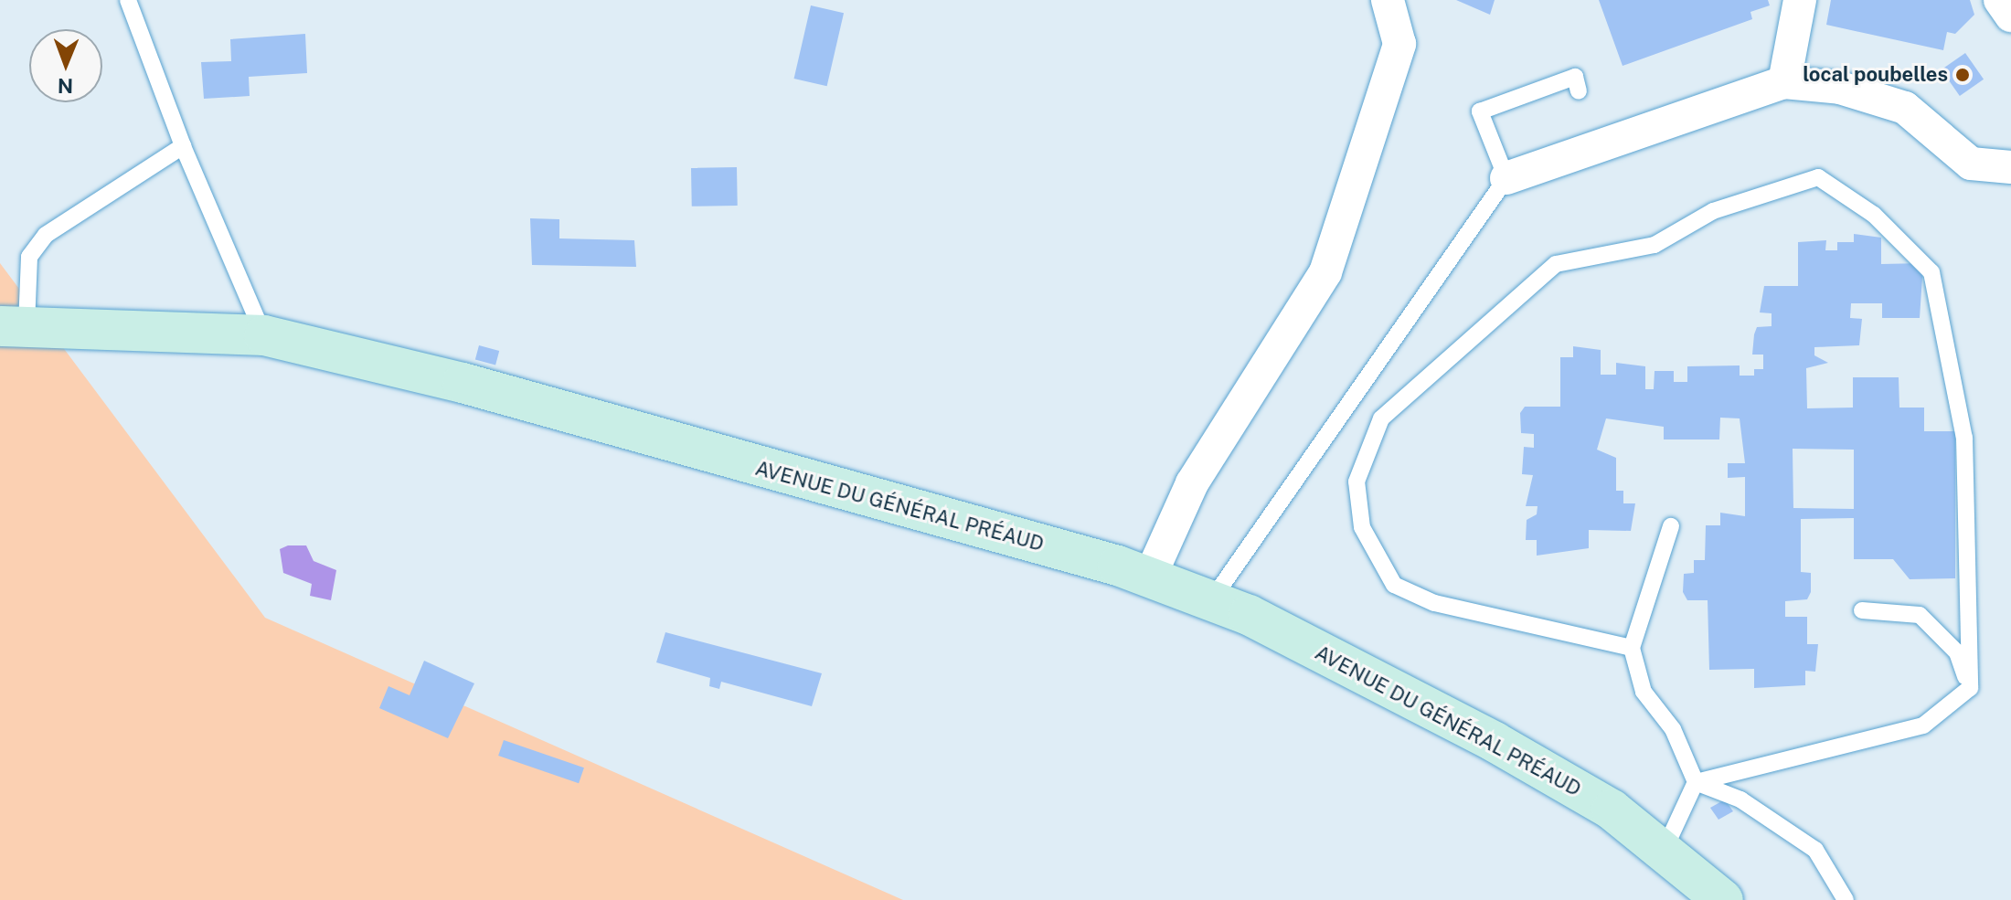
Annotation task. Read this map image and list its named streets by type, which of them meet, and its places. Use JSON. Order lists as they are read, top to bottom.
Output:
{
  "streets": {
    "street": ["AVENUE DU GÉNÉRAL PRÉAUD"]
  },
  "places": ["local poubelles"],
  "north": "bottom"
}
